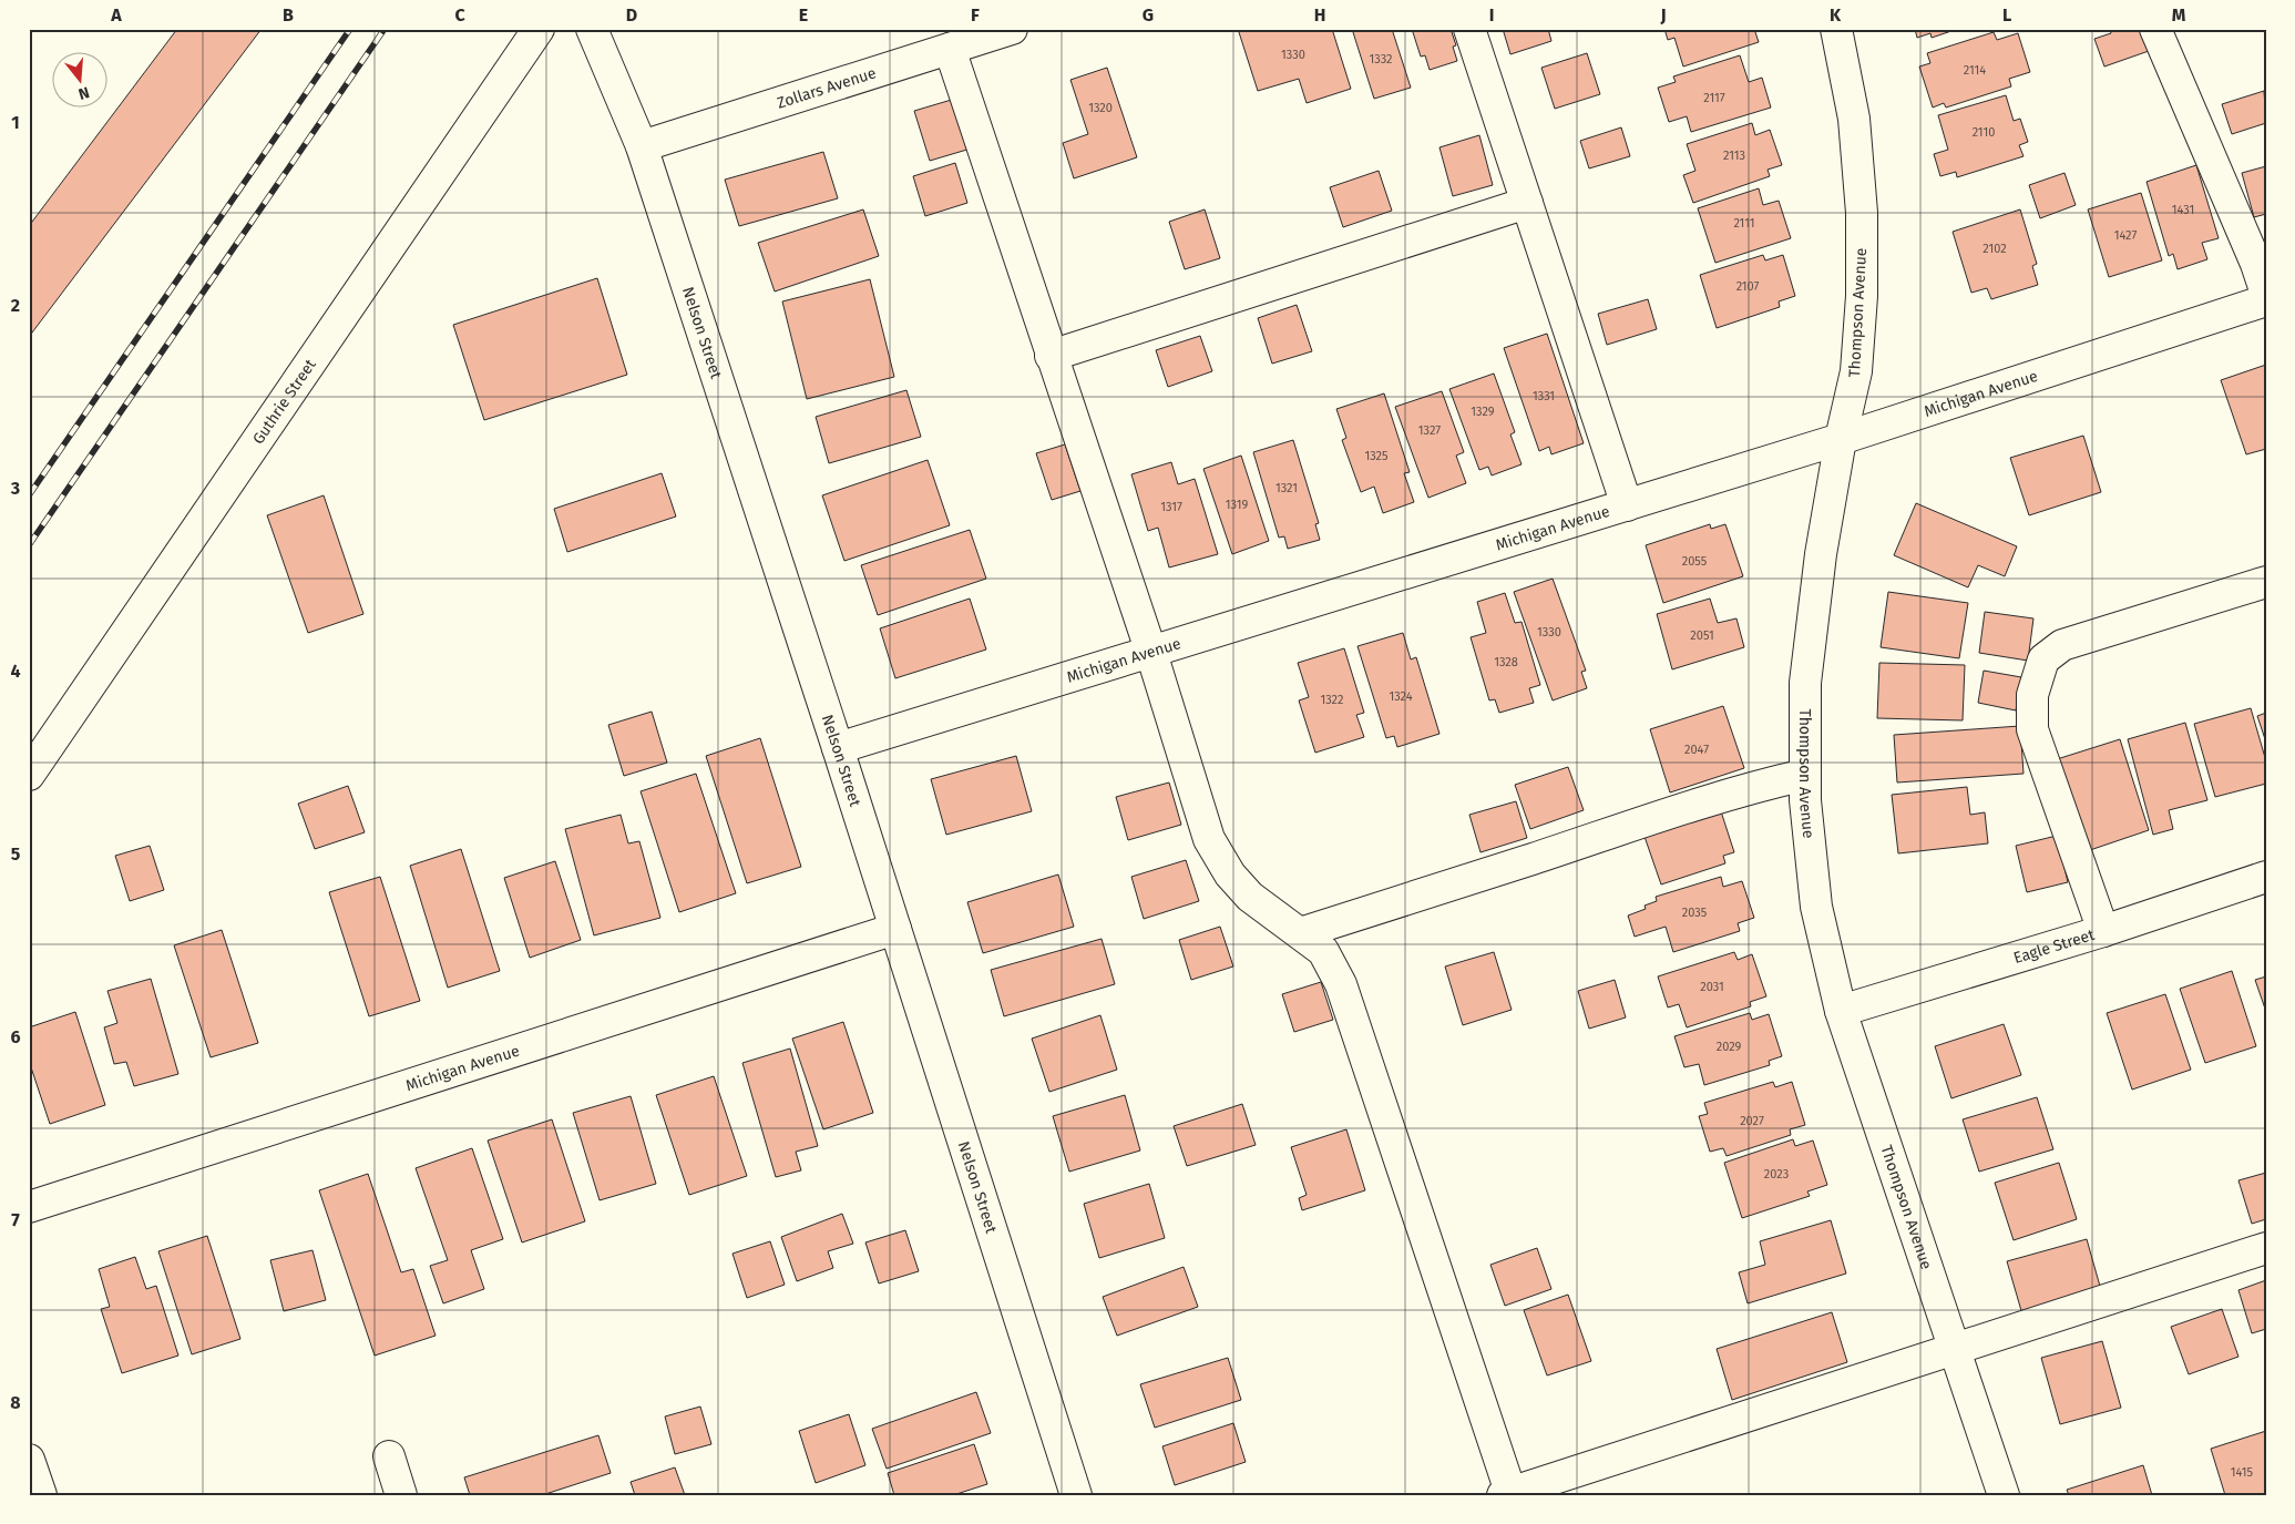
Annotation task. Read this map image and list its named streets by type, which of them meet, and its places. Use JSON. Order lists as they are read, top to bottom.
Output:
{
  "streets": {
    "street": [
      "Zollars Avenue",
      "Thompson Avenue",
      "Nelson Street",
      "Michigan Avenue",
      "Guthrie Street",
      "Eagle Street"
    ]
  },
  "crossings": [
    ["Zollars Avenue", "Nelson Street"],
    ["Thompson Avenue", "Michigan Avenue"],
    ["Thompson Avenue", "Eagle Street"],
    ["Nelson Street", "Michigan Avenue"]
  ],
  "house_numbers": [
    "1330",
    "1332",
    "2114",
    "2117",
    "1320",
    "2110",
    "2113",
    "1431",
    "2111",
    "1427",
    "2102",
    "2107",
    "1331",
    "1329",
    "1327",
    "1325",
    "1321",
    "1319",
    "1317",
    "2055",
    "1330",
    "2051",
    "1328",
    "1324",
    "1322",
    "2047",
    "2035",
    "2031",
    "2029",
    "2027",
    "2023",
    "1415"
  ],
  "north": "bottom",
  "grid": {
    "columns": [
      "A",
      "B",
      "C",
      "D",
      "E",
      "F",
      "G",
      "H",
      "I",
      "J",
      "K",
      "L",
      "M"
    ],
    "rows": [
      "1",
      "2",
      "3",
      "4",
      "5",
      "6",
      "7",
      "8"
    ]
  }
}
